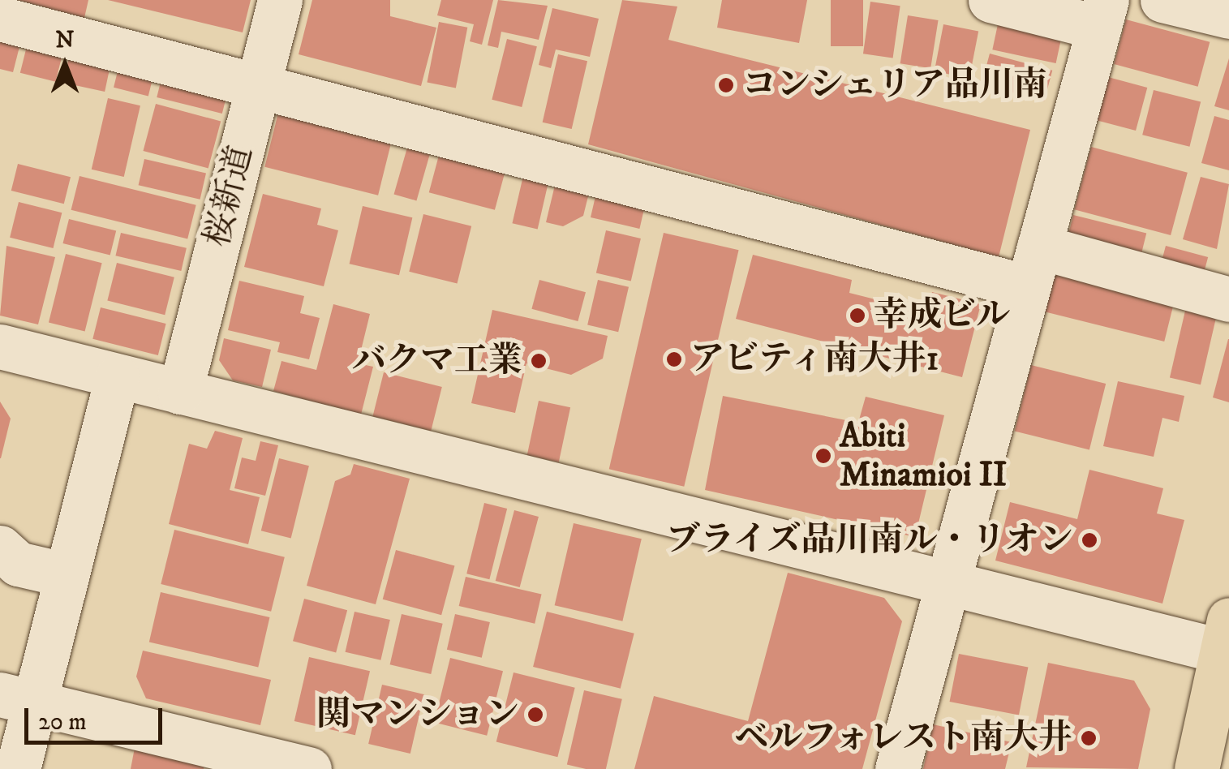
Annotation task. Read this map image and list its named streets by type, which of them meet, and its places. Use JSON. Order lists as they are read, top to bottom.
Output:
{
  "streets": {
    "street": ["桜新道"]
  },
  "places": [
    "コンシェリア品川南",
    "幸成ビル",
    "アビティ南大井1",
    "バクマ工業",
    "Abiti Minamioi II",
    "ブライズ品川南ル・リオン",
    "関マンション",
    "ベルフォレスト南大井"
  ],
  "scale_bar": "20 m",
  "north": "top"
}
